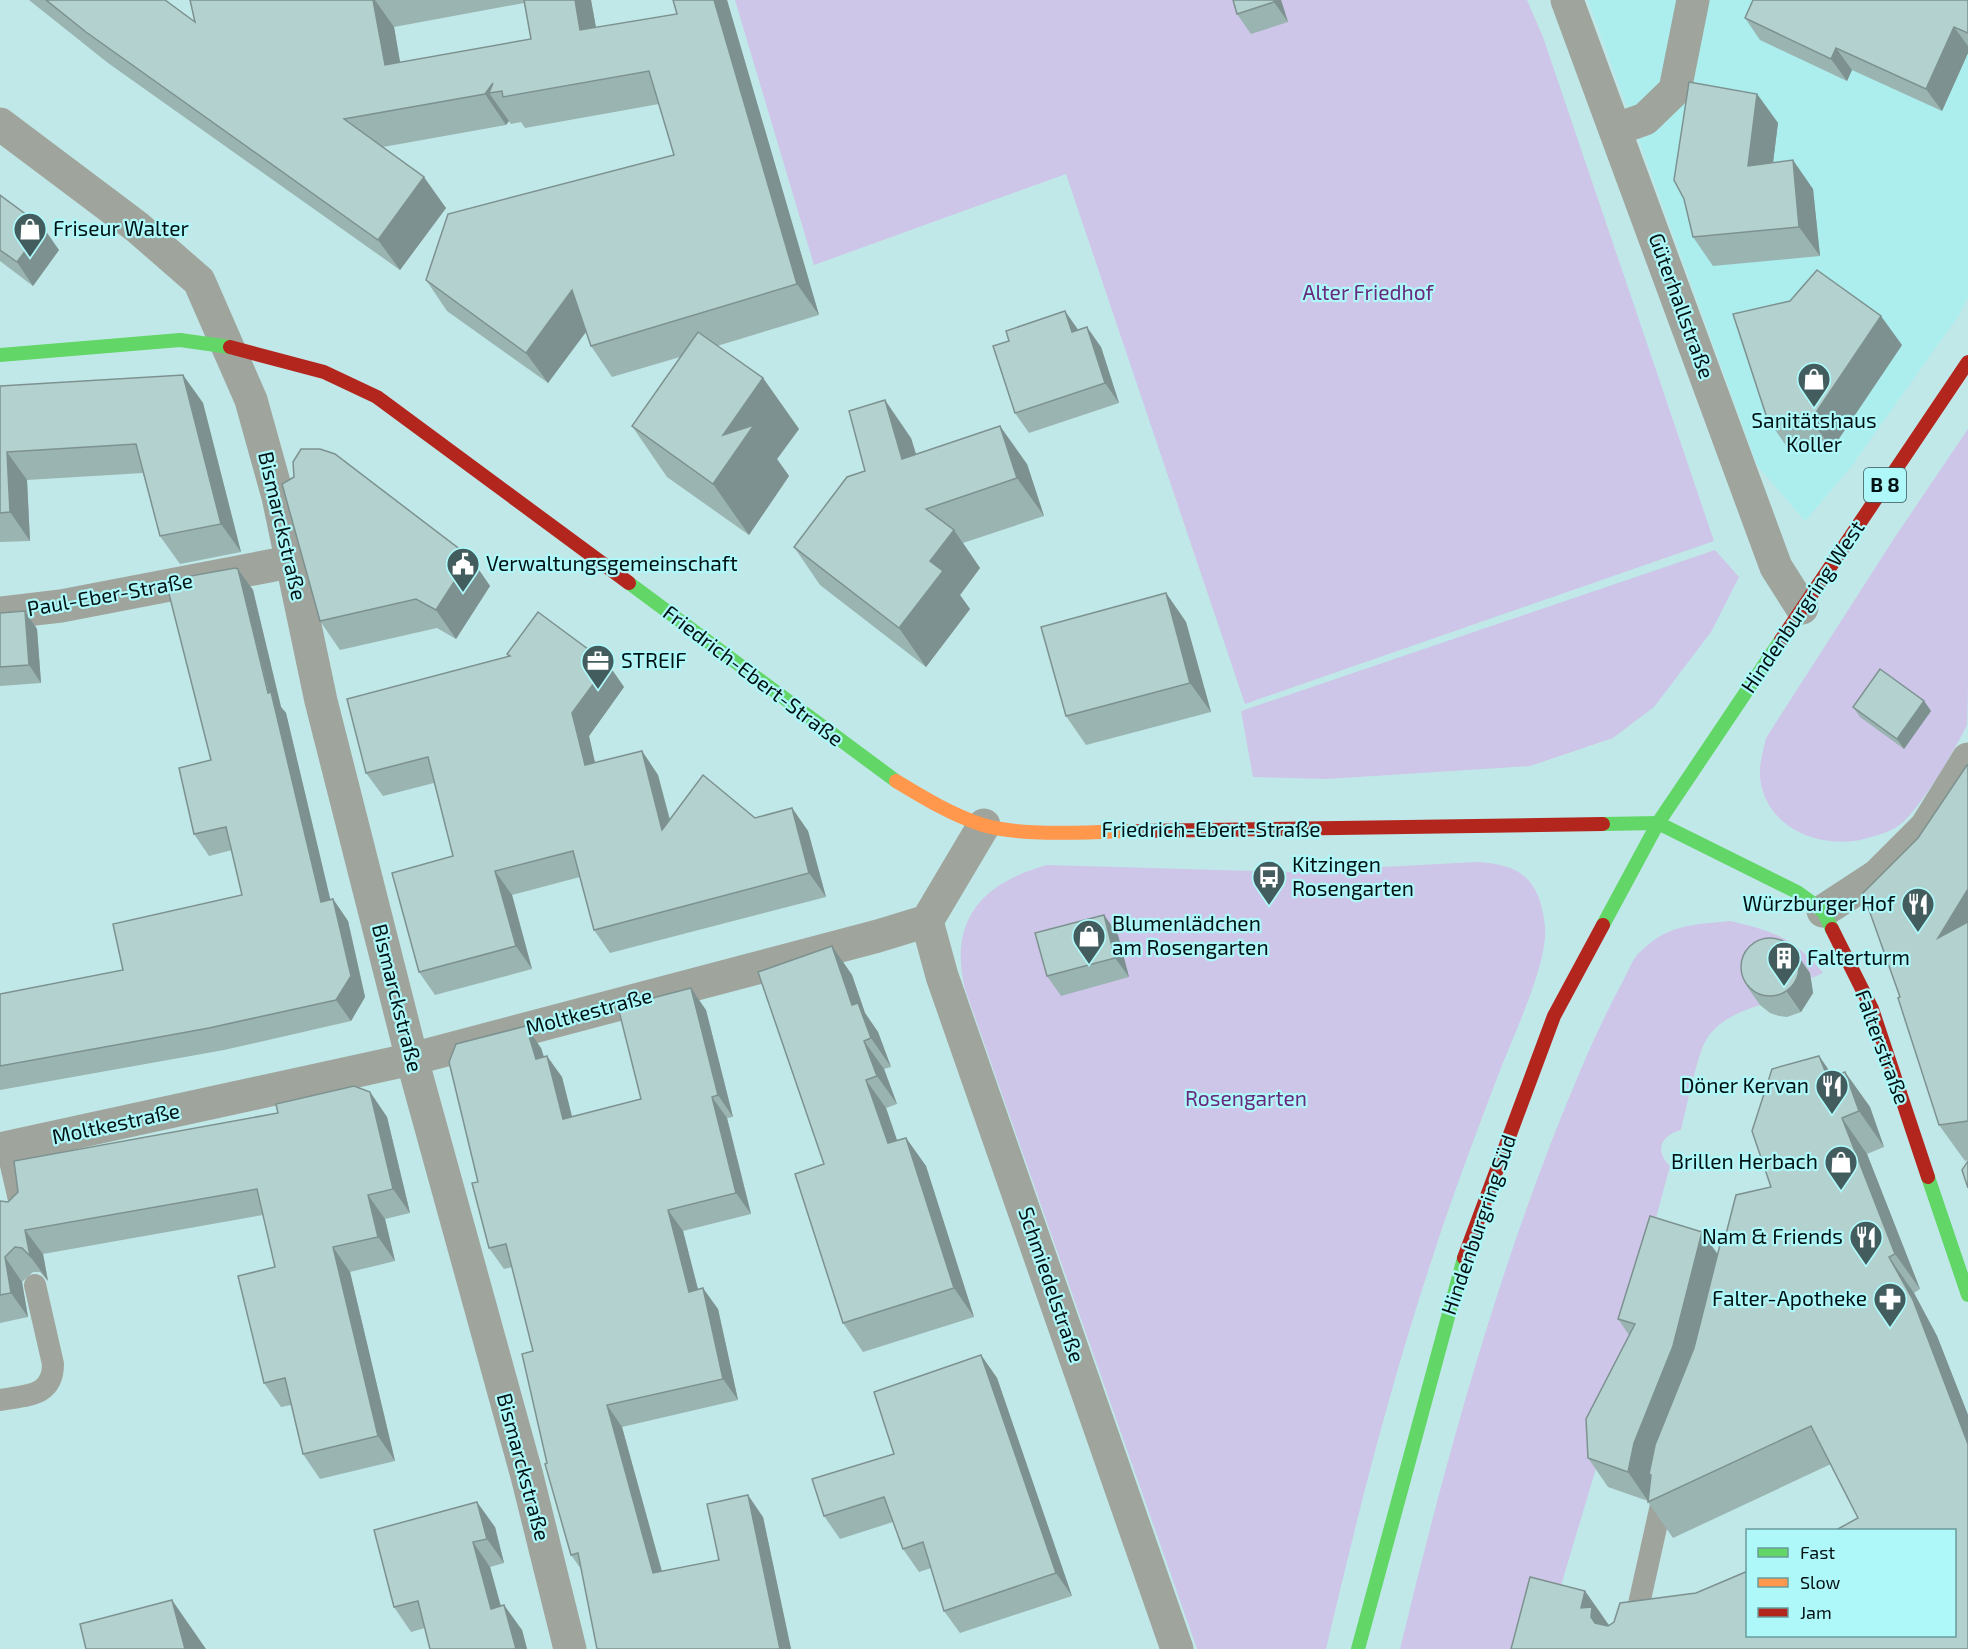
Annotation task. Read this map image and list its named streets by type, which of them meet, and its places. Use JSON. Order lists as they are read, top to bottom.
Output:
{
  "streets": {
    "street": [
      "Güterhallstraße",
      "B 8",
      "Bismarckstraße",
      "Paul-Eber-Straße",
      "Hindenburgring West",
      "Friedrich-Ebert-Straße",
      "Moltkestraße",
      "Falterstraße",
      "Hindenburgring Süd",
      "Schmiedelstraße"
    ]
  },
  "crossings": [
    ["Güterhallstraße", "Hindenburgring West"],
    ["Bismarckstraße", "Paul-Eber-Straße"],
    ["Bismarckstraße", "Friedrich-Ebert-Straße"],
    ["Bismarckstraße", "Moltkestraße"],
    ["Hindenburgring West", "Friedrich-Ebert-Straße"],
    ["Hindenburgring West", "Falterstraße"],
    ["Hindenburgring West", "Hindenburgring Süd"],
    ["Friedrich-Ebert-Straße", "Falterstraße"],
    ["Friedrich-Ebert-Straße", "Hindenburgring Süd"],
    ["Moltkestraße", "Schmiedelstraße"],
    ["Falterstraße", "Hindenburgring Süd"]
  ],
  "parks": ["Alter Friedhof", "Rosengarten"],
  "places": {
    "shop": [
      "Friseur Walter",
      "Sanitätshaus Koller",
      "Blumenlädchen am Rosengarten",
      "Brillen Herbach"
    ],
    "public building": ["Verwaltungsgemeinschaft"],
    "office": ["STREIF"],
    "bus stop": ["Kitzingen Rosengarten"],
    "restaurant": ["Würzburger Hof", "Döner Kervan", "Nam & Friends"],
    "building": ["Falterturm"],
    "pharmacy": ["Falter-Apotheke"]
  },
  "legend": ["Fast", "Slow", "Jam"]
}
